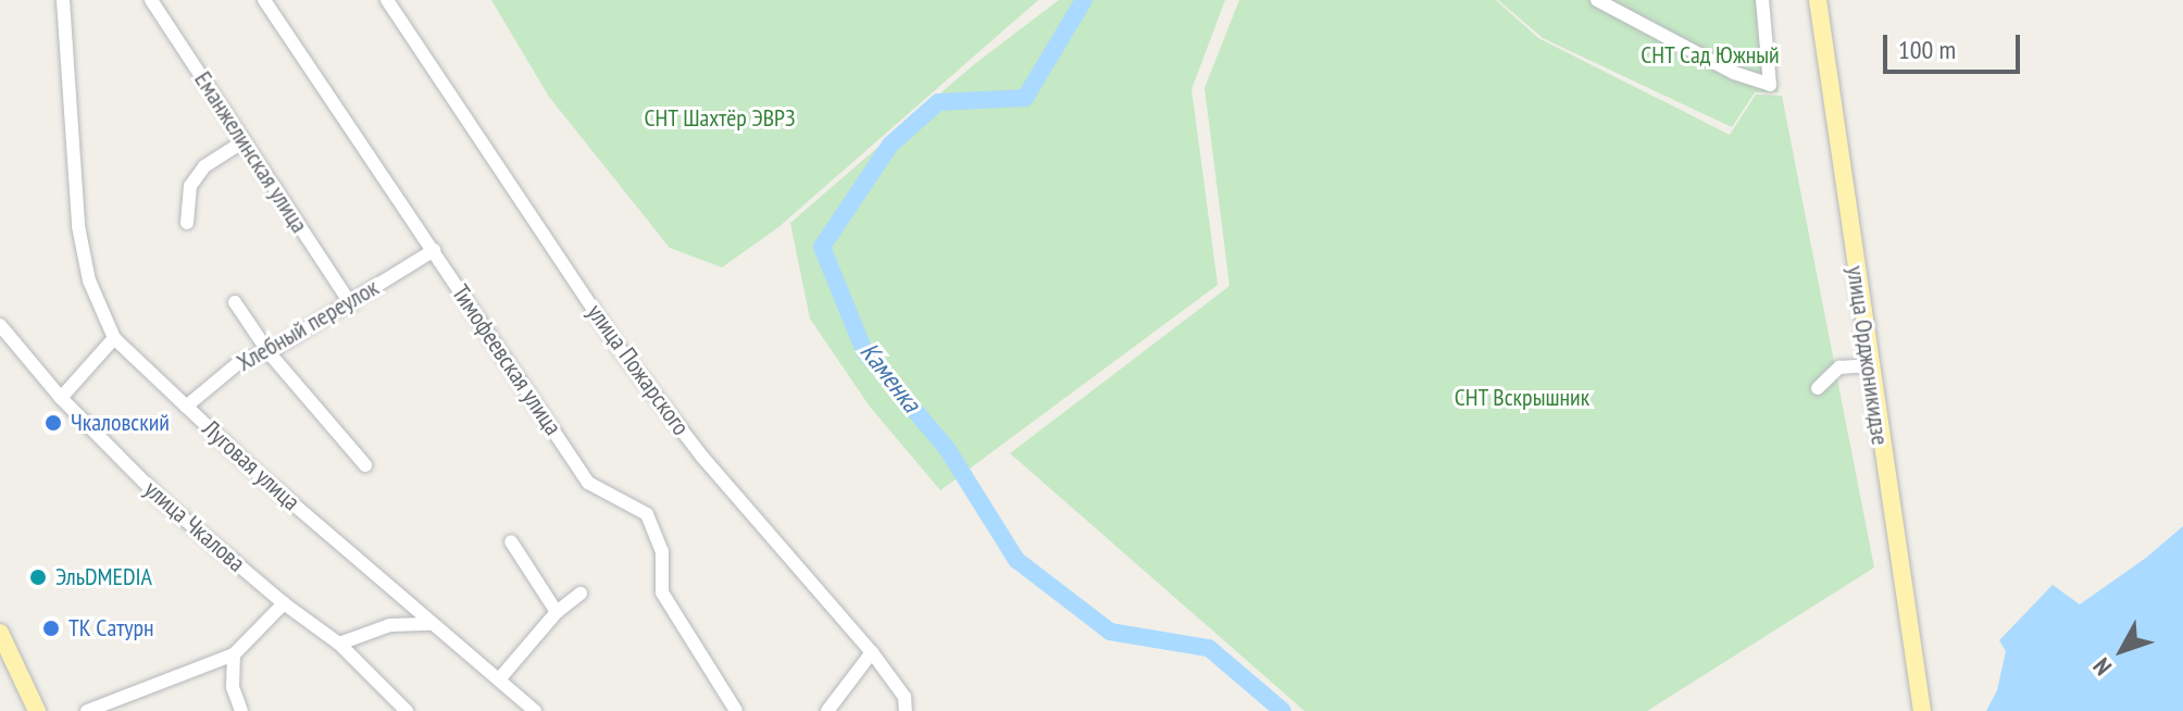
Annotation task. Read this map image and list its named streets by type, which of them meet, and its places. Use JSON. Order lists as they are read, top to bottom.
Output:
{
  "streets": {
    "main road": ["улица Орджоникидзе"],
    "street": [
      "Еманжелинская улица",
      "Хлебный переулок",
      "Тимофеевская улица",
      "улица Пожарского",
      "Луговая улица",
      "улица Чкалова"
    ]
  },
  "crossings": [
    ["Еманжелинская улица", "Хлебный переулок"],
    ["Хлебный переулок", "Тимофеевская улица"],
    ["Хлебный переулок", "Луговая улица"]
  ],
  "water": ["Каменка"],
  "parks": ["СНТ Сад Южный", "СНТ Шахтёр ЭВРЗ", "СНТ Вскрышник"],
  "places": ["Чкаловский", "ЭльDMEDIA", "ТК Сатурн"],
  "scale_bar": "100 m",
  "north": "bottom left"
}
